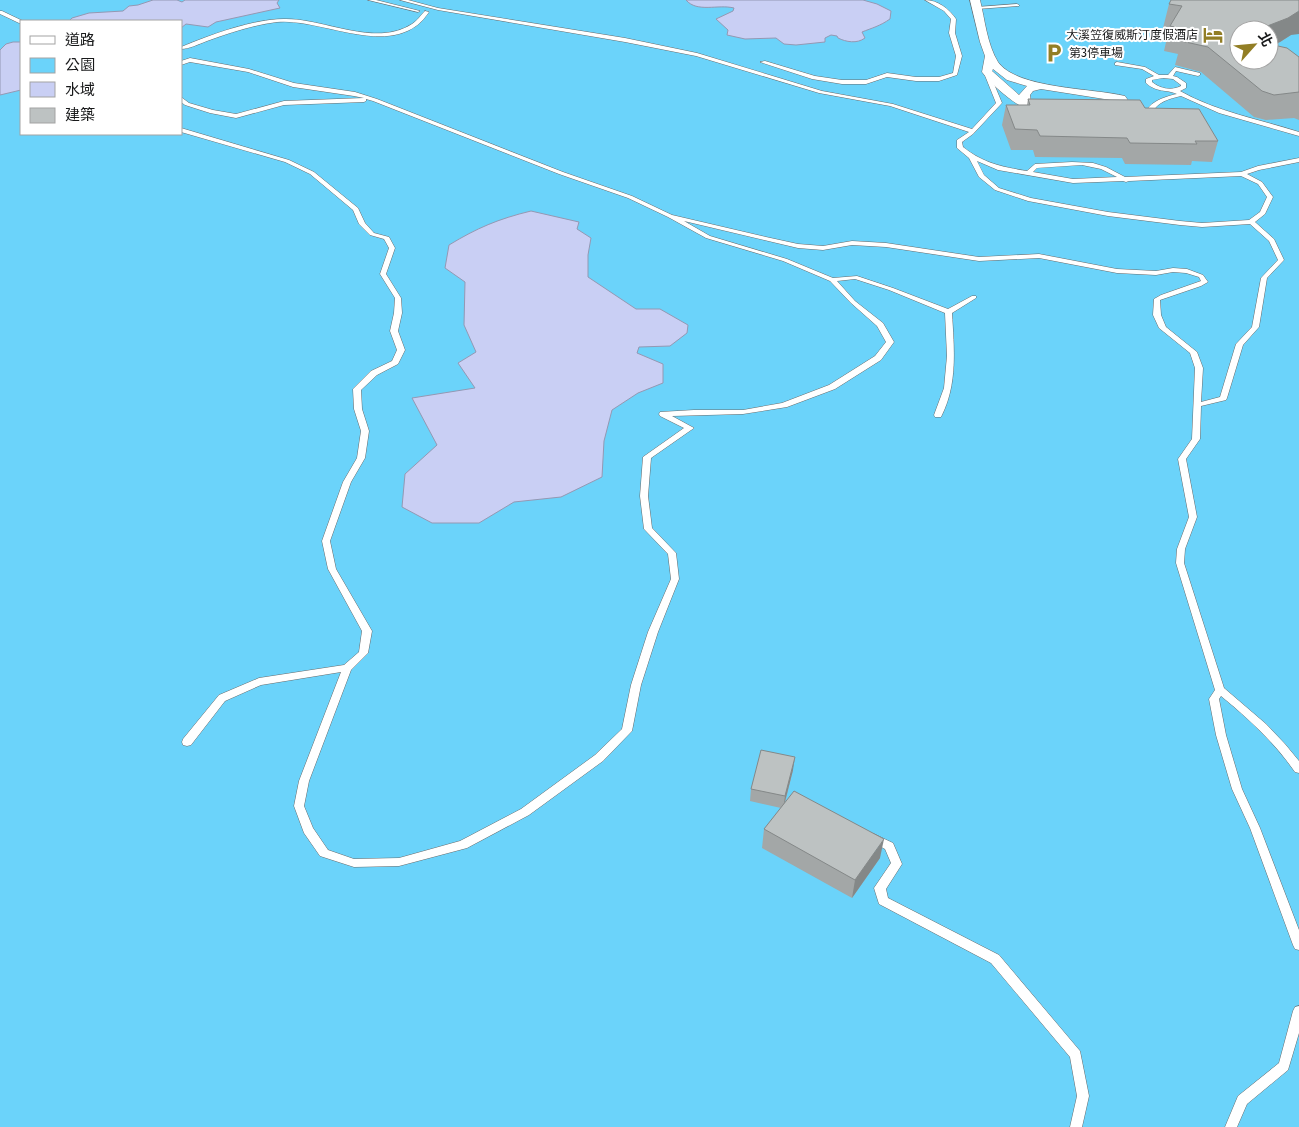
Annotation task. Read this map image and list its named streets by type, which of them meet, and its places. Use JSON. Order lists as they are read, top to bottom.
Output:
{
  "places": {
    "hotel": ["大溪笠復威斯汀度假酒店"],
    "parking": ["第3停車場"]
  },
  "legend": [
    "道路",
    "公園",
    "水域",
    "建築"
  ],
  "north": "top right"
}
